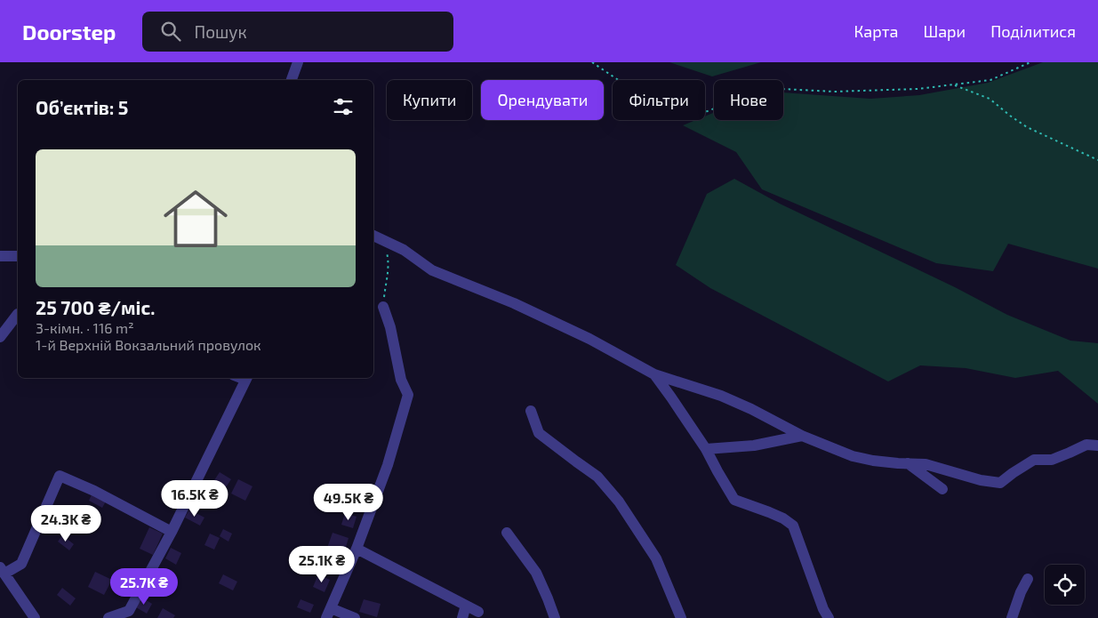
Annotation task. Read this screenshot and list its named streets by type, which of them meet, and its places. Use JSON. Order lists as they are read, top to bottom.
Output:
{
  "page": {
    "header": "Doorstep",
    "search": "Пошук",
    "nav": ["Карта", "Шари", "Поділитися"],
    "chip": [
      "Купити",
      "Орендувати",
      "Фільтри",
      "Нове"
    ],
    "heading": "Об’єктів: 5",
    "list": [
      {
        "name": "25 700 ₴/міс.",
        "note": "3-кімн. · 116 m² · 1-й Верхній Вокзальний провулок"
      }
    ],
    "price": [
      "16.5K ₴",
      "49.5K ₴",
      "24.3K ₴",
      "25.1K ₴",
      "25.7K ₴"
    ]
  }
}
